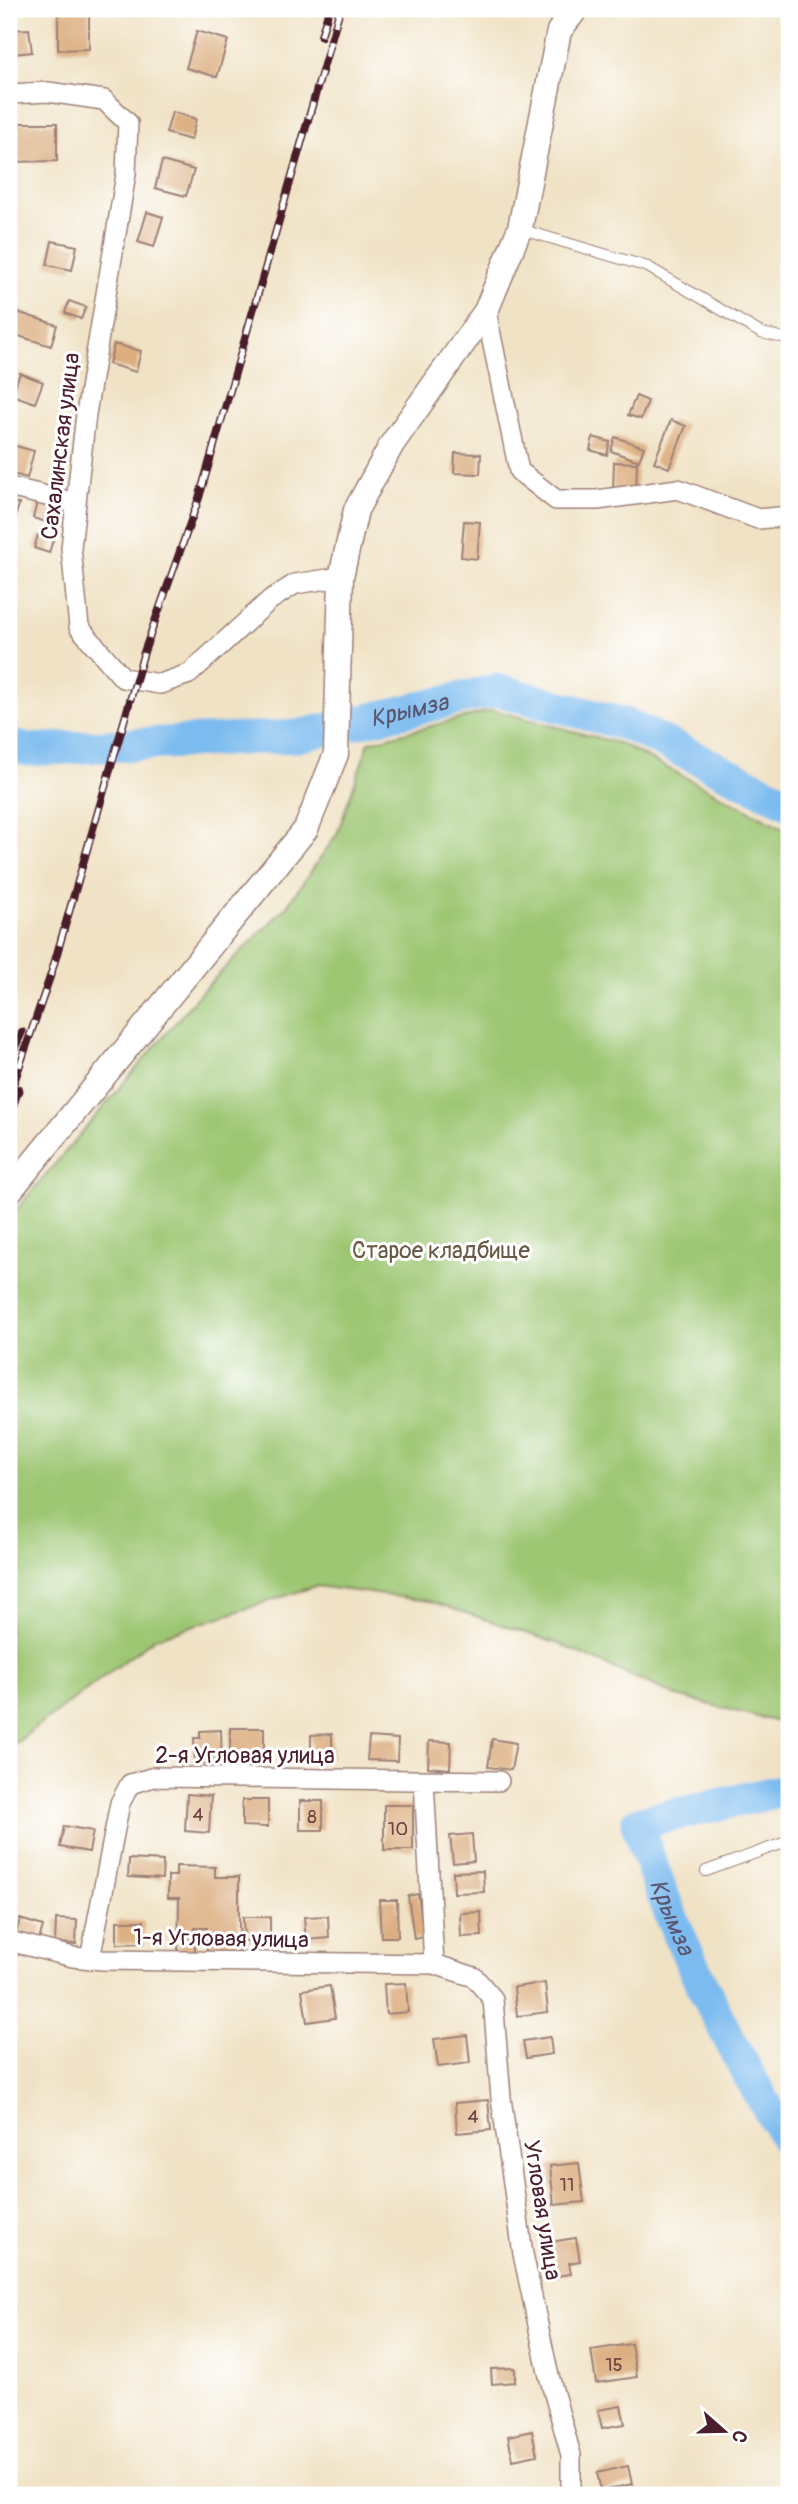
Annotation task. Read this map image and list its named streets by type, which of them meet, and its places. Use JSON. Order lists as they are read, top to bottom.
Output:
{
  "streets": {
    "street": [
      "Сахалинская улица",
      "2-я Угловая улица",
      "1-я Угловая улица",
      "Угловая улица"
    ]
  },
  "crossings": [
    ["2-я Угловая улица", "1-я Угловая улица"],
    ["1-я Угловая улица", "Угловая улица"]
  ],
  "water": ["Крымза"],
  "parks": ["Старое кладбище"],
  "house_numbers": [
    "4",
    "8",
    "10",
    "4",
    "11",
    "15"
  ],
  "north": "right"
}
